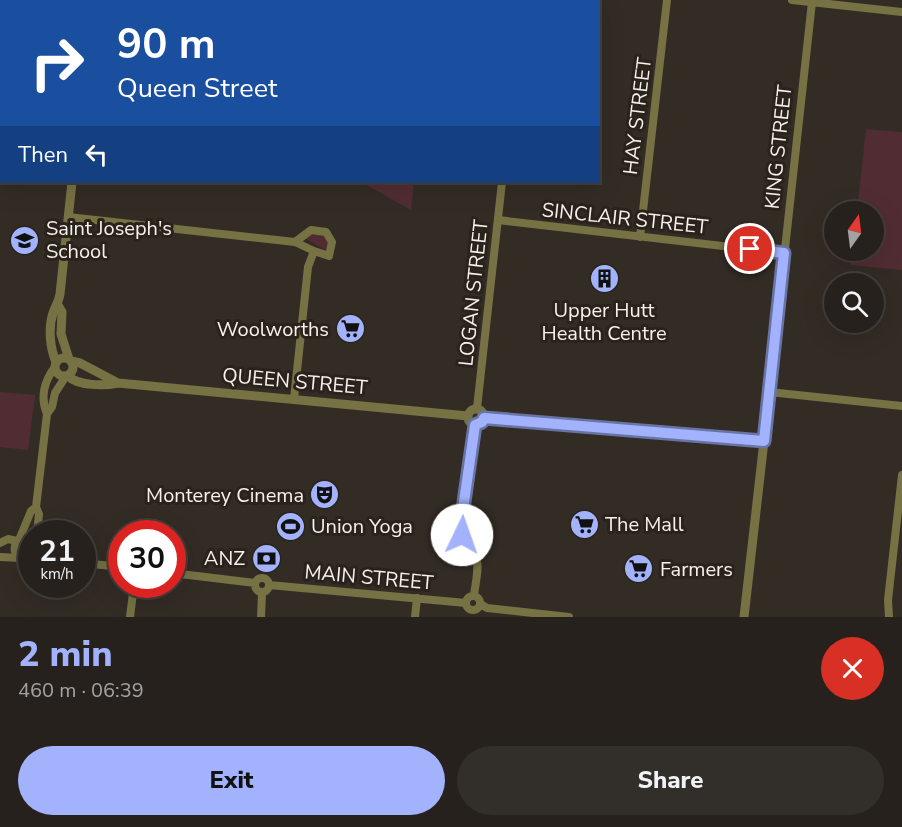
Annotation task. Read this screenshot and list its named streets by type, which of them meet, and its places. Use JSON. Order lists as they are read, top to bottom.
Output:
{
  "streets": {
    "street": [
      "HAY STREET",
      "KING STREET",
      "SINCLAIR STREET",
      "LOGAN STREET",
      "QUEEN STREET",
      "MAIN STREET"
    ]
  },
  "crossings": [
    ["HAY STREET", "SINCLAIR STREET"],
    ["KING STREET", "SINCLAIR STREET"],
    ["SINCLAIR STREET", "LOGAN STREET"],
    ["LOGAN STREET", "QUEEN STREET"]
  ],
  "places": {
    "school or university": ["Saint Joseph's School"],
    "building": ["Upper Hutt Health Centre"],
    "supermarket": ["Woolworths", "The Mall", "Farmers"],
    "theatre": ["Monterey Cinema"],
    "sports": ["Union Yoga"],
    "bank": ["ANZ"]
  },
  "north": "top",
  "page": {
    "turn": ["90 m", "Queen Street"],
    "then": "Then",
    "speed": "21 km/h",
    "limit": "30",
    "heading": ["2 min", "460 m · 06:39"],
    "buttons": ["Exit", "Share"]
  }
}
